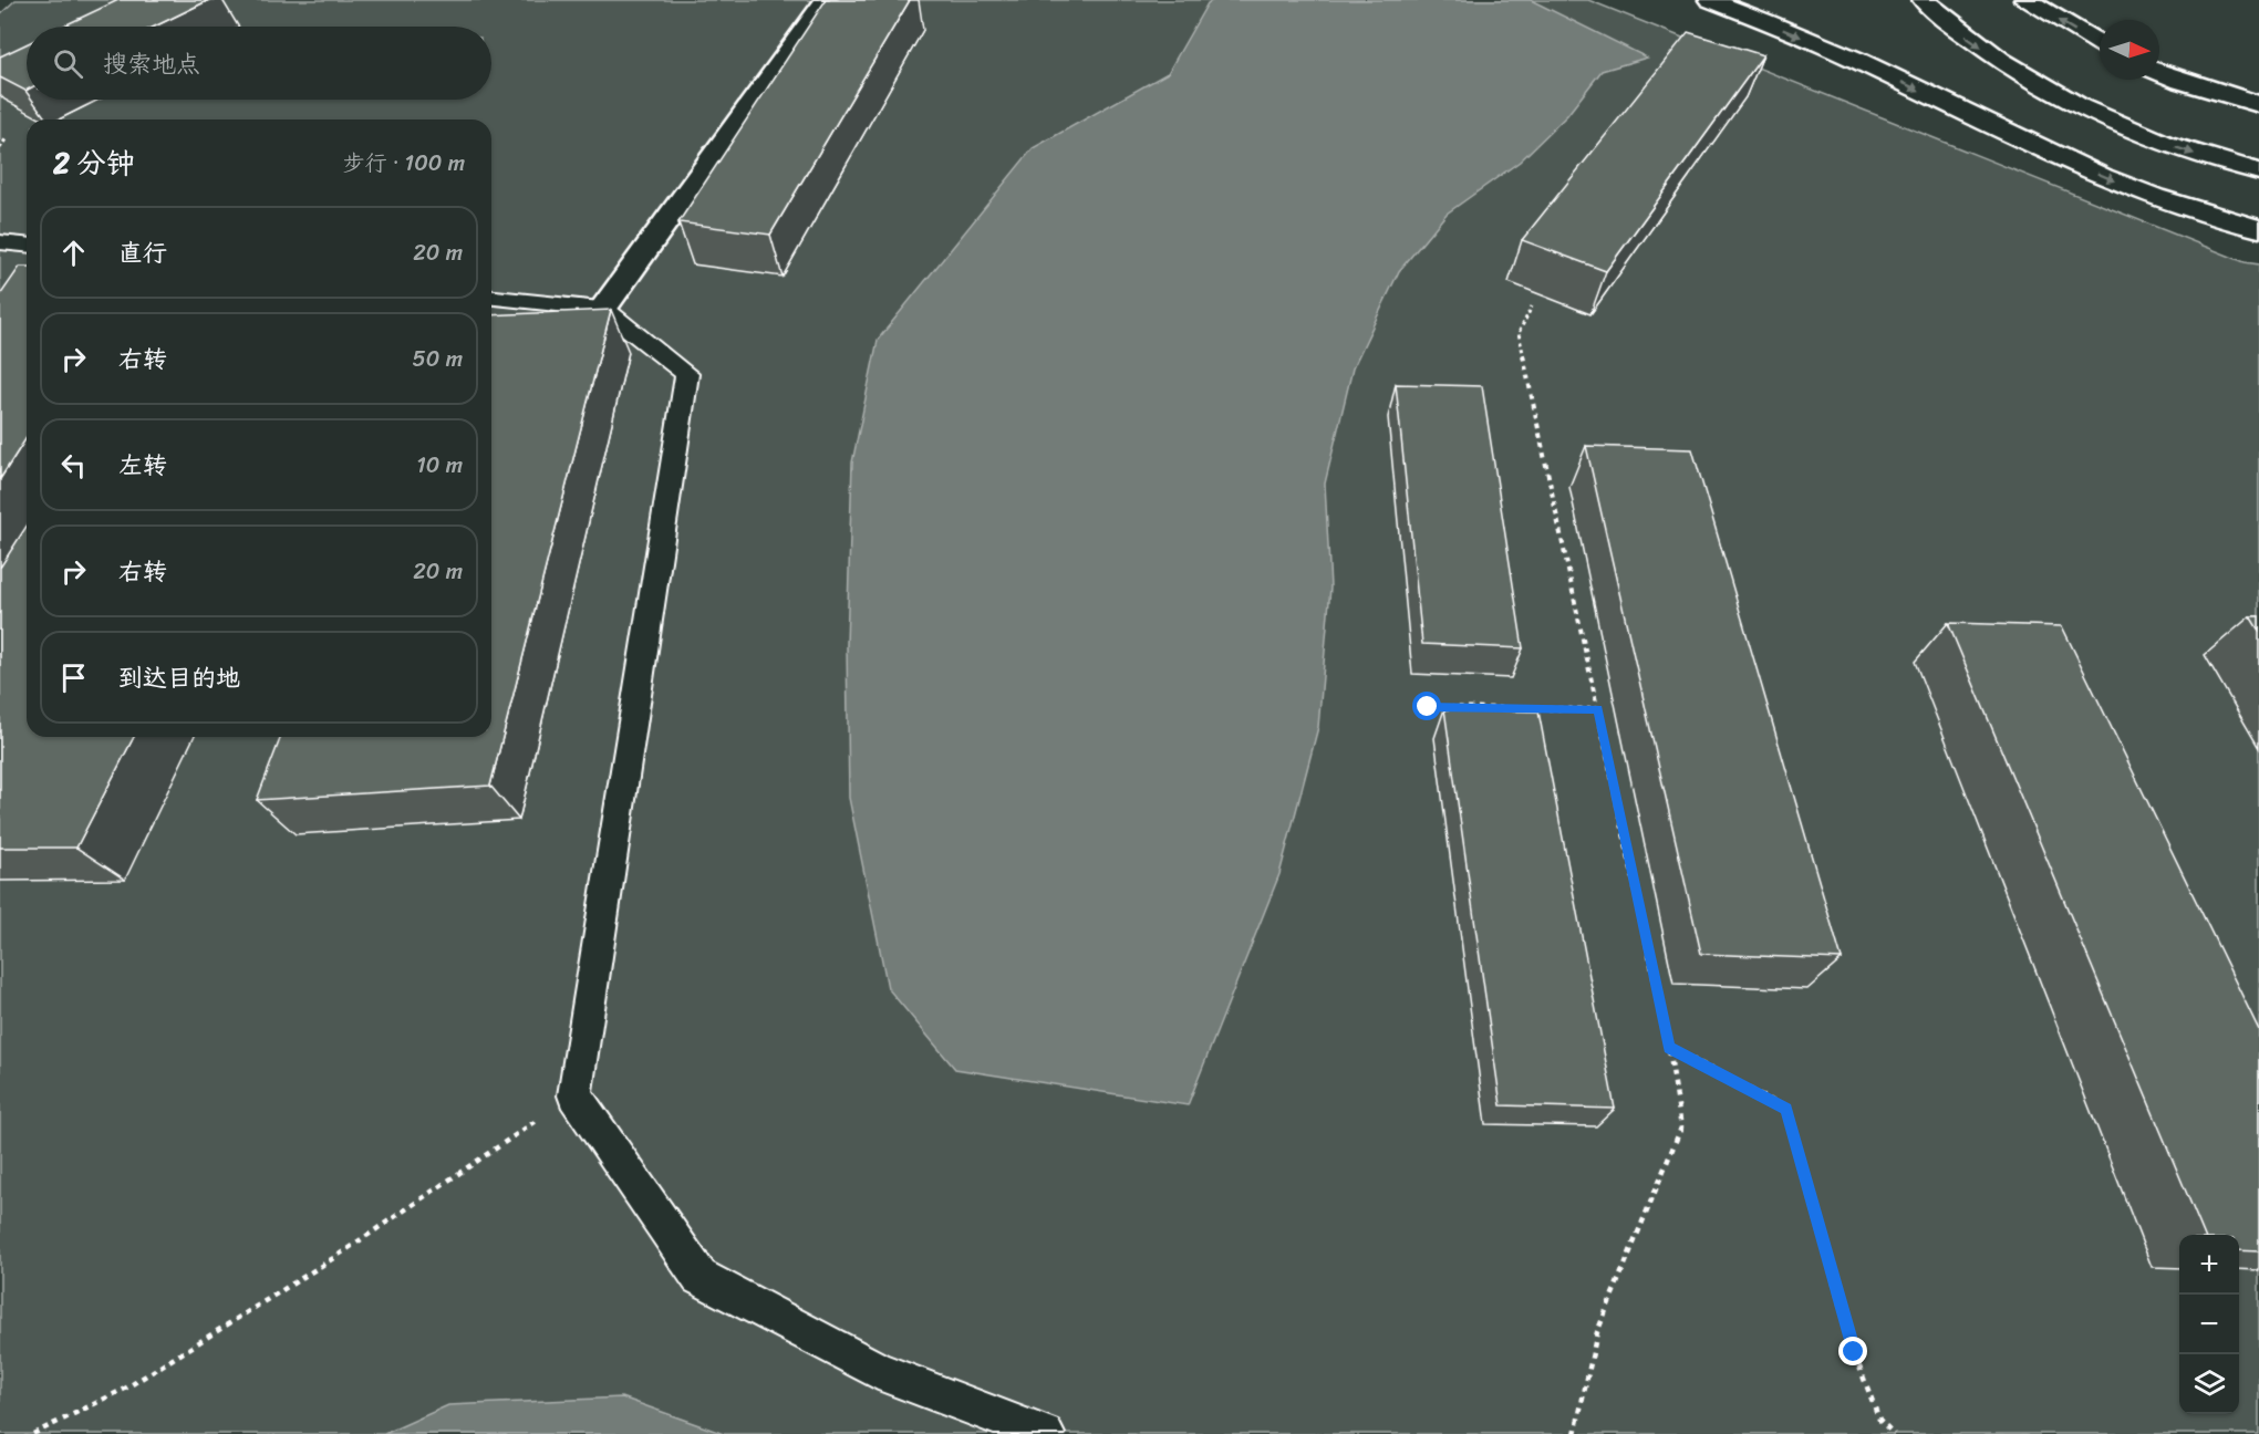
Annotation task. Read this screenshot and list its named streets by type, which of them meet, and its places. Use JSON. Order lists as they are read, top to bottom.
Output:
{
  "north": "right",
  "page": {
    "search": "搜索地点",
    "heading": ["2 分钟", "步行 · 100 m"],
    "list": [
      ["直行", "20 m"],
      ["右转", "50 m"],
      ["左转", "10 m"],
      ["右转", "20 m"],
      "到达目的地"
    ],
    "map_buttons": ["+", "−"]
  }
}
